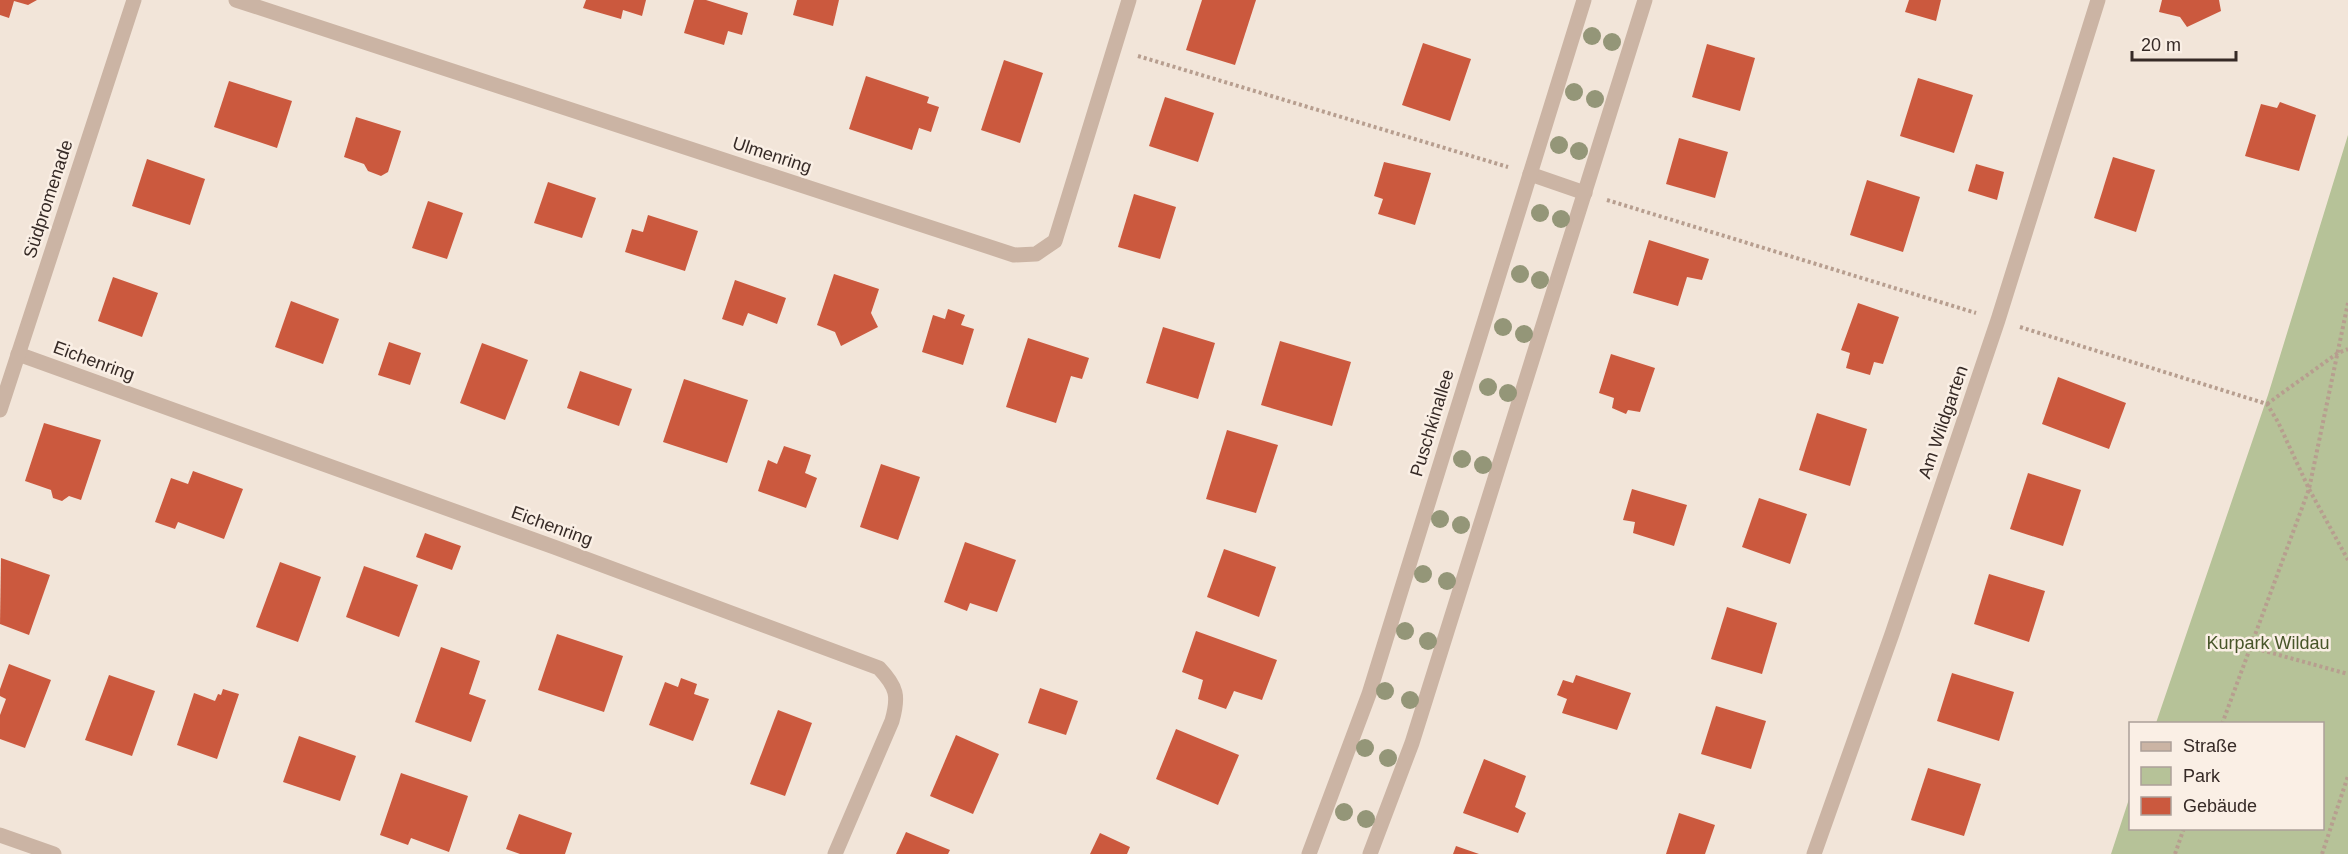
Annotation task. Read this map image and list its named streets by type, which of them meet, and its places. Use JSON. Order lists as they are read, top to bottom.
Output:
{
  "streets": {
    "street": [
      "Ulmenring",
      "Südpromenade",
      "Eichenring",
      "Am Wildgarten",
      "Puschkinallee"
    ]
  },
  "crossings": [
    ["Südpromenade", "Eichenring"]
  ],
  "parks": ["Kurpark Wildau"],
  "legend": ["Straße", "Park", "Gebäude"],
  "scale_bar": "20 m"
}
